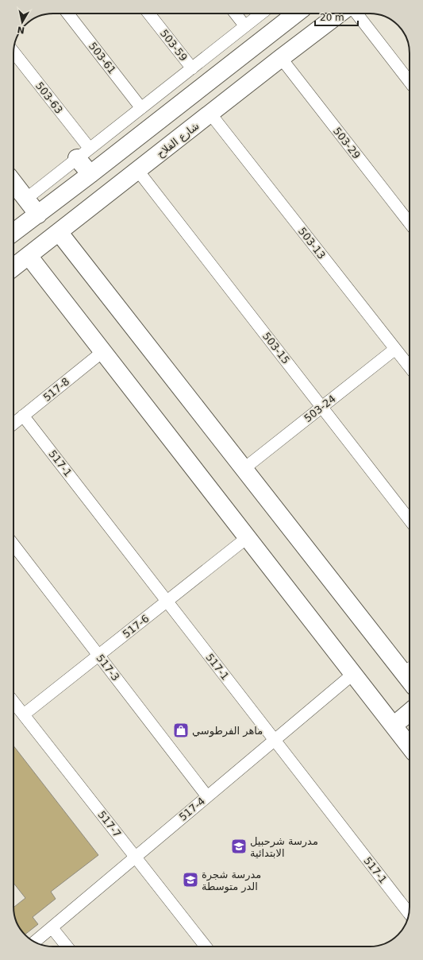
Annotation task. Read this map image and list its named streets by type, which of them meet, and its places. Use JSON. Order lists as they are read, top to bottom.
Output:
{
  "streets": {
    "street": [
      "503-59",
      "503-61",
      "503-63",
      "شارع الفلاح",
      "503-29",
      "503-13",
      "503-15",
      "517-8",
      "503-24",
      "517-1",
      "517-6",
      "517-3",
      "517-4",
      "517-7"
    ]
  },
  "crossings": [
    ["شارع الفلاح", "503-29"],
    ["شارع الفلاح", "503-13"],
    ["شارع الفلاح", "503-15"],
    ["503-13", "503-24"],
    ["503-15", "503-24"],
    ["517-8", "517-1"],
    ["517-1", "517-6"],
    ["517-1", "517-4"],
    ["517-6", "517-3"],
    ["517-6", "517-7"],
    ["517-3", "517-4"],
    ["517-4", "517-7"]
  ],
  "places": {
    "shop": ["ماهر الفرطوسي"],
    "school or university": ["مدرسة شرحبيل الابتدائية", "مدرسة شجرة الدر متوسطة"]
  },
  "scale_bar": "20 m",
  "north": "bottom"
}
